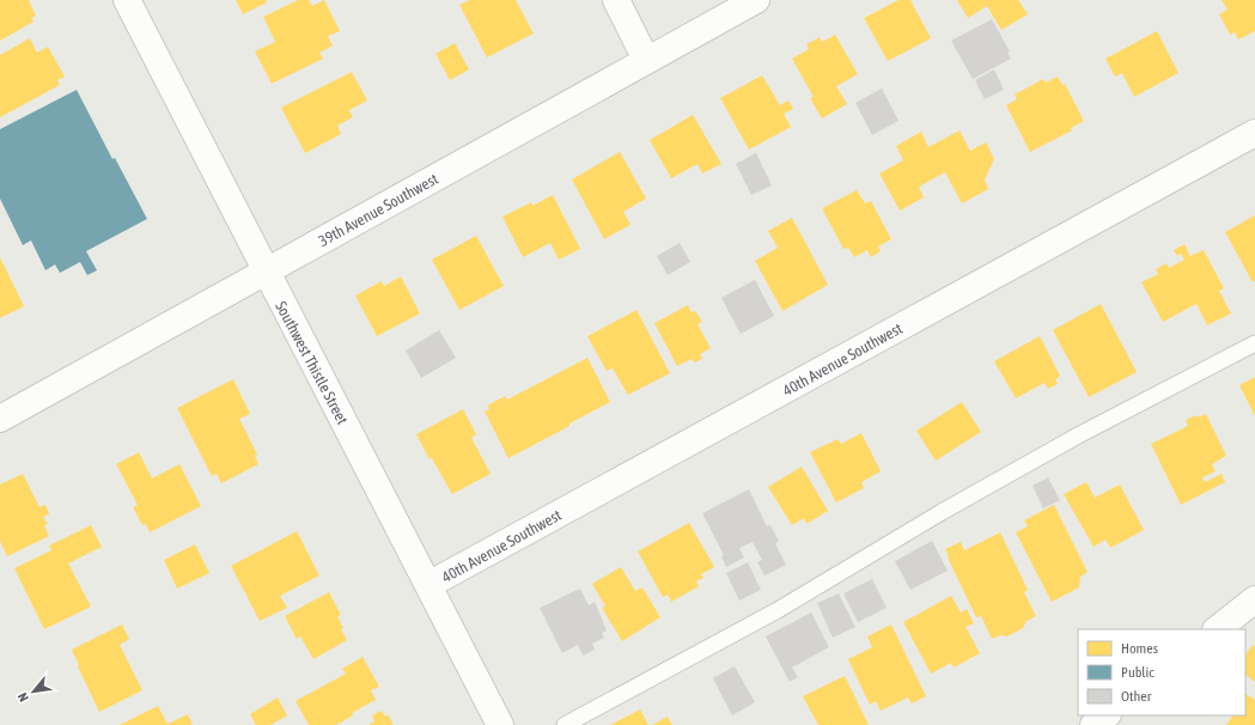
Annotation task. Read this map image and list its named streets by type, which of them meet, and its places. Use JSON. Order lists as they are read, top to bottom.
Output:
{
  "streets": {
    "street": ["39th Avenue Southwest", "40th Avenue Southwest", "Southwest Thistle Street"]
  },
  "crossings": [
    ["39th Avenue Southwest", "Southwest Thistle Street"],
    ["40th Avenue Southwest", "Southwest Thistle Street"]
  ],
  "legend": ["Homes", "Public", "Other"],
  "north": "bottom left"
}
